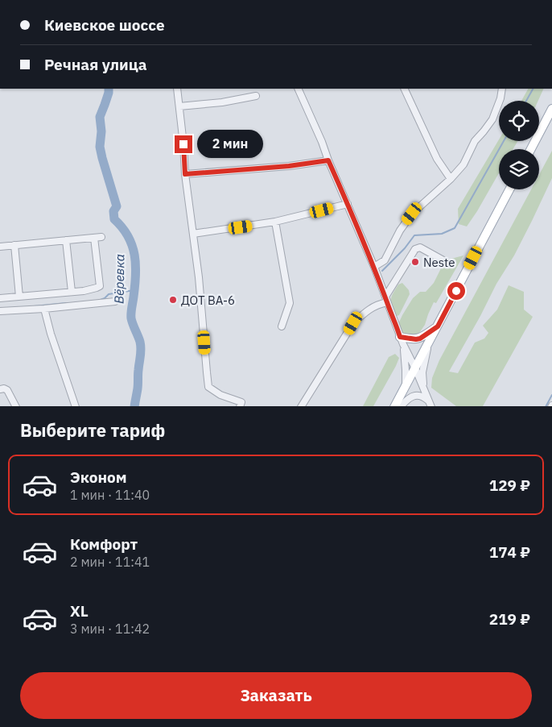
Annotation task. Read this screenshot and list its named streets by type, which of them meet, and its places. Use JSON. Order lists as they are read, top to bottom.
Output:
{
  "water": ["Вёревка"],
  "places": ["Neste", "ДОТ ВА-6"],
  "page": {
    "banner": ["Киевское шоссе", "Речная улица"],
    "bubble": "2 мин",
    "heading": "Выберите тариф",
    "list": [
      {
        "name": "Эконом",
        "note": "1 мин · 11:40",
        "value": "129 ₽"
      },
      {
        "name": "Комфорт",
        "note": "2 мин · 11:41",
        "value": "174 ₽"
      },
      {
        "name": "XL",
        "note": "3 мин · 11:42",
        "value": "219 ₽"
      }
    ],
    "buttons": "Заказать"
  }
}
